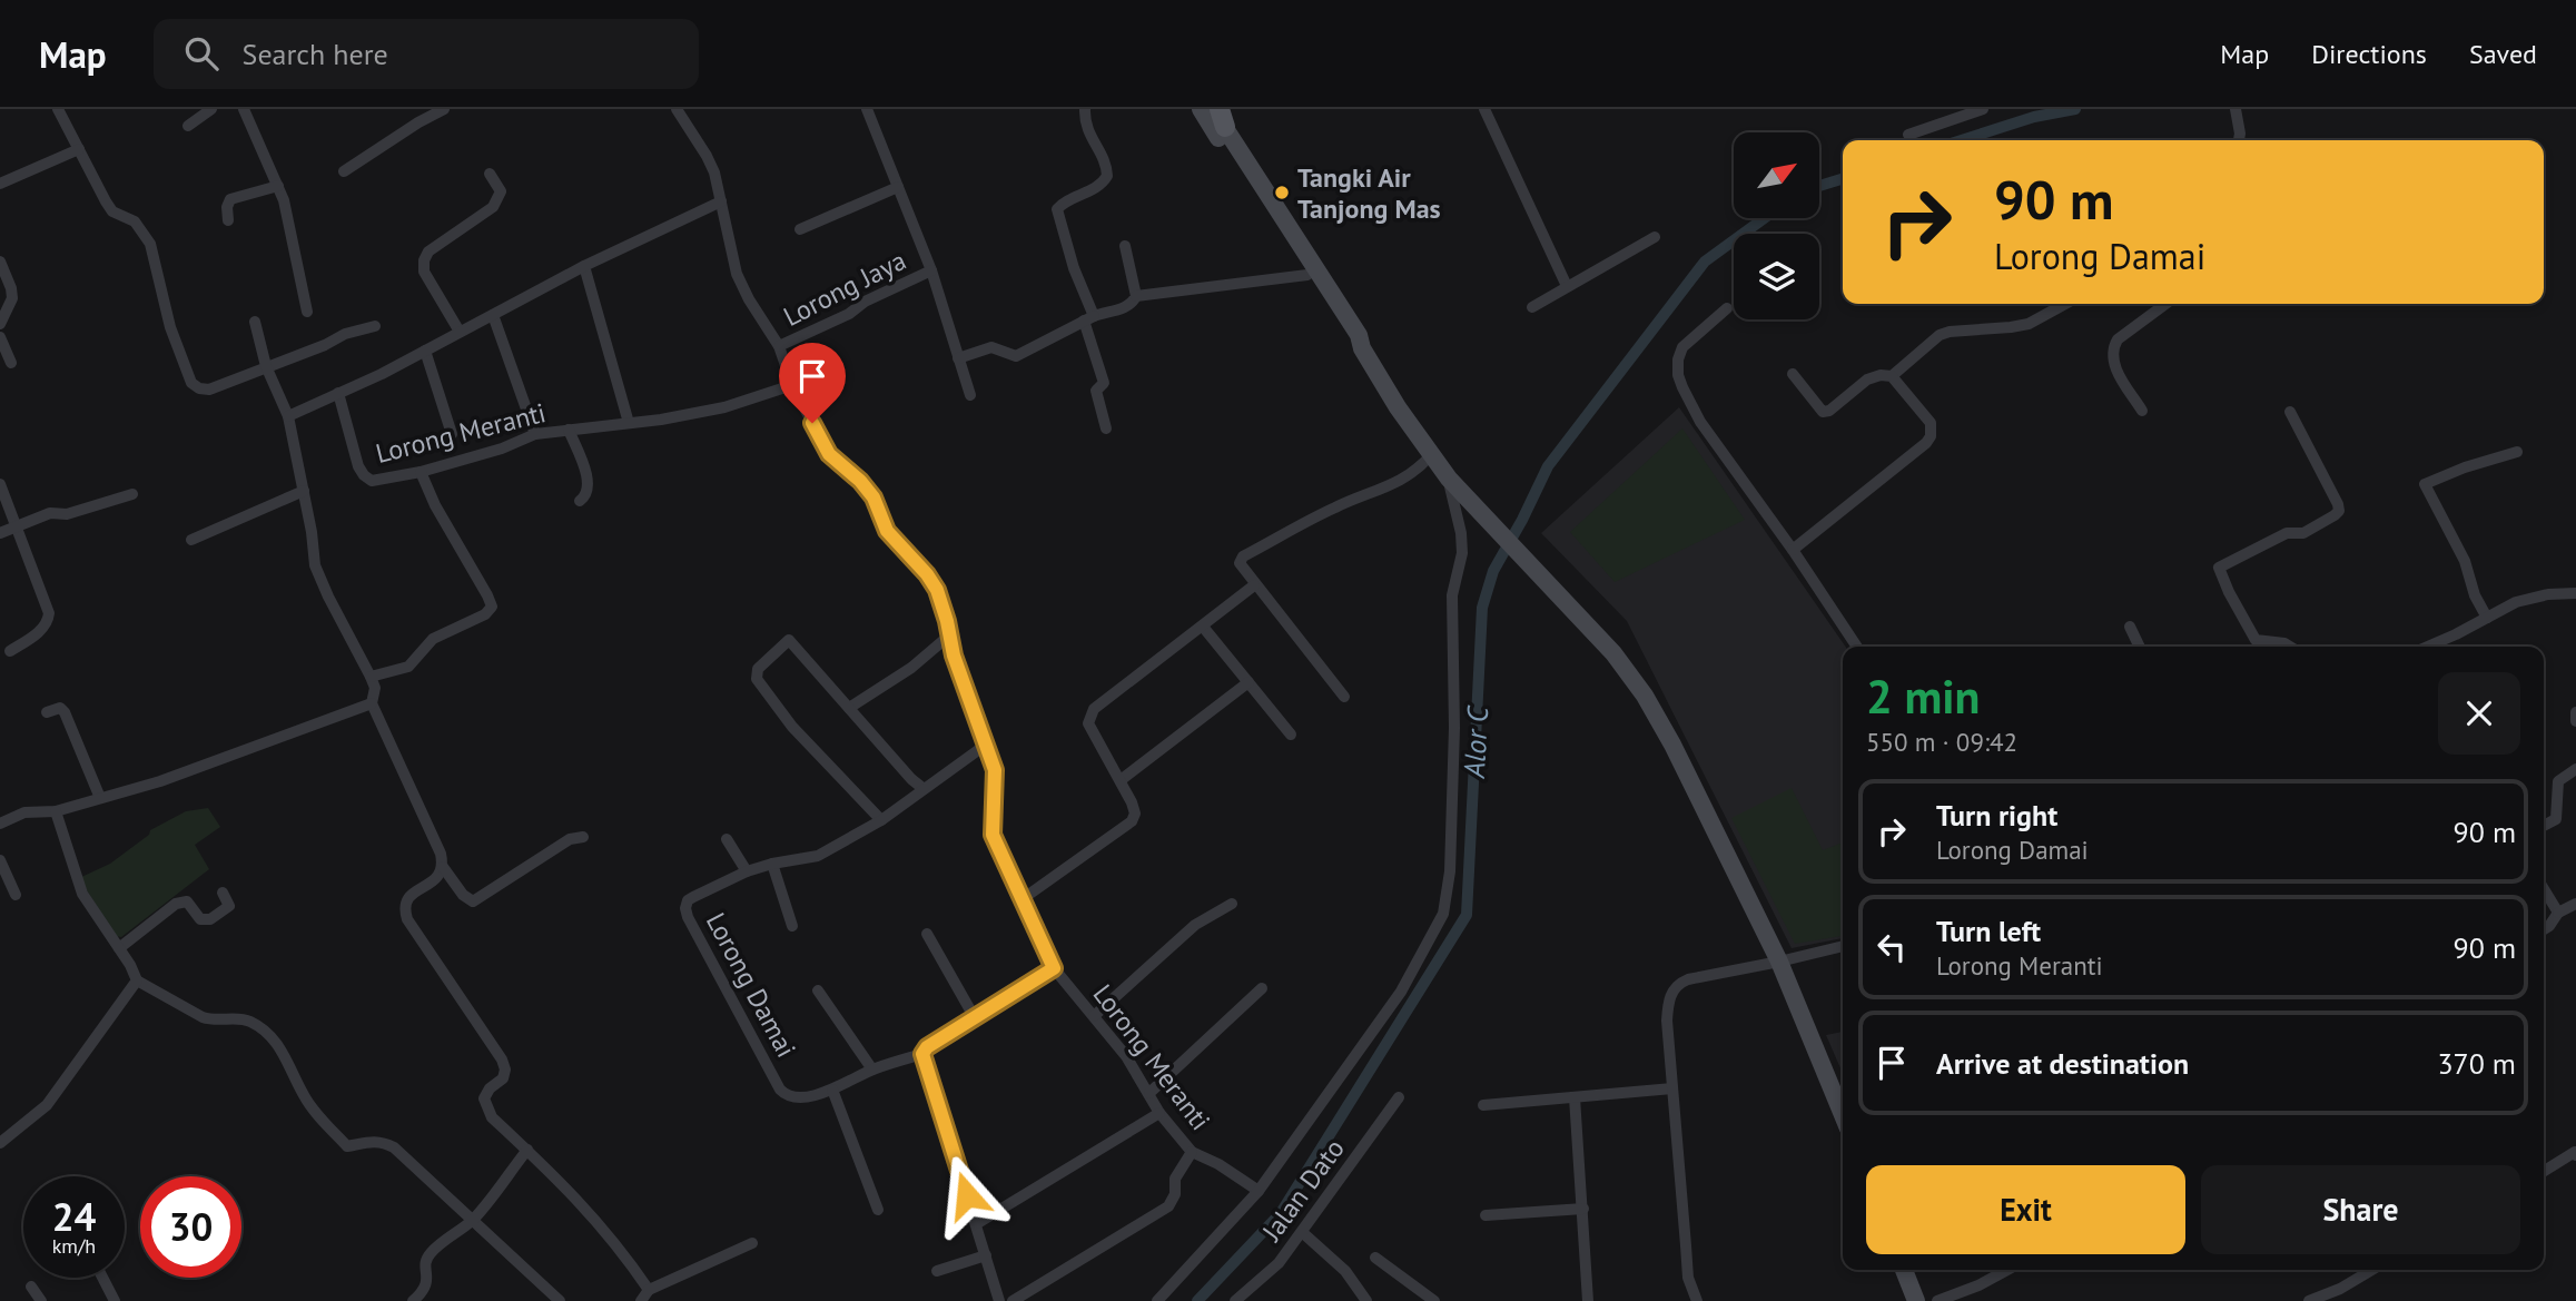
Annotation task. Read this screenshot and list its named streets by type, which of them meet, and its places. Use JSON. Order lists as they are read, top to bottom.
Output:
{
  "streets": {
    "street": [
      "Lorong Jaya",
      "Lorong Meranti",
      "Lorong Damai",
      "Jalan Dato"
    ]
  },
  "crossings": [
    ["Lorong Jaya", "Lorong Meranti"],
    ["Lorong Meranti", "Lorong Damai"]
  ],
  "water": ["Alor C"],
  "places": ["Tangki Air Tanjong Mas"],
  "north": "top right",
  "page": {
    "header": "Map",
    "search": "Search here",
    "nav": ["Map", "Directions", "Saved"],
    "turn": ["90 m", "Lorong Damai"],
    "heading": ["2 min", "550 m · 09:42"],
    "list": [
      {
        "name": "Turn right",
        "note": "Lorong Damai",
        "value": "90 m"
      },
      {
        "name": "Turn left",
        "note": "Lorong Meranti",
        "value": "90 m"
      },
      {
        "name": "Arrive at destination",
        "value": "370 m"
      }
    ],
    "buttons": ["Exit", "Share"],
    "speed": "24 km/h",
    "limit": "30"
  }
}
